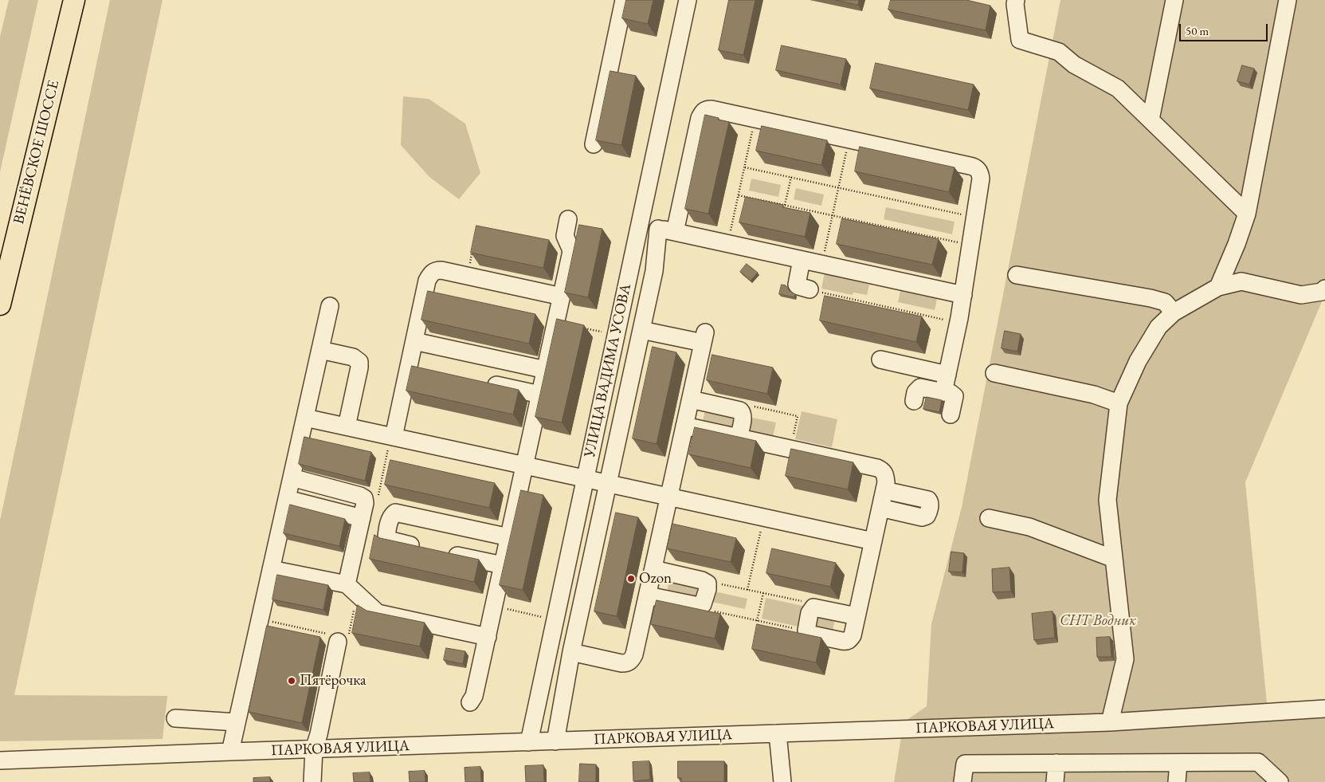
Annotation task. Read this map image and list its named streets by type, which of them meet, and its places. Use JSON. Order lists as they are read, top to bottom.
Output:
{
  "streets": {
    "main road": ["ВЕНЁВСКОЕ ШОССЕ"],
    "street": ["УЛИЦА ВАДИМА УСОВА", "ПАРКОВАЯ УЛИЦА"]
  },
  "crossings": [
    ["УЛИЦА ВАДИМА УСОВА", "ПАРКОВАЯ УЛИЦА"]
  ],
  "parks": ["СНТ Водник"],
  "places": ["Ozon", "Пятёрочка"],
  "scale_bar": "50 m"
}
